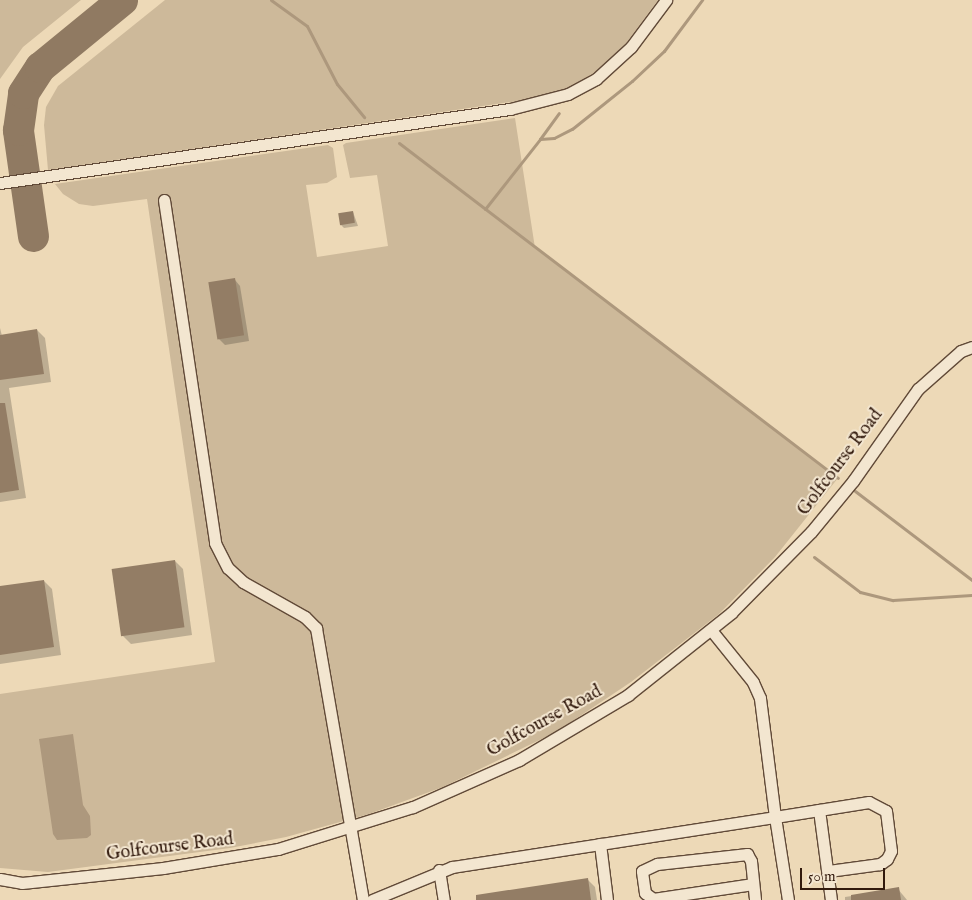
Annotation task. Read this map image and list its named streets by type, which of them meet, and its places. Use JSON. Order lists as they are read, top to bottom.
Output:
{
  "streets": {
    "street": ["Golfcourse Road"]
  },
  "scale_bar": "50 m"
}
